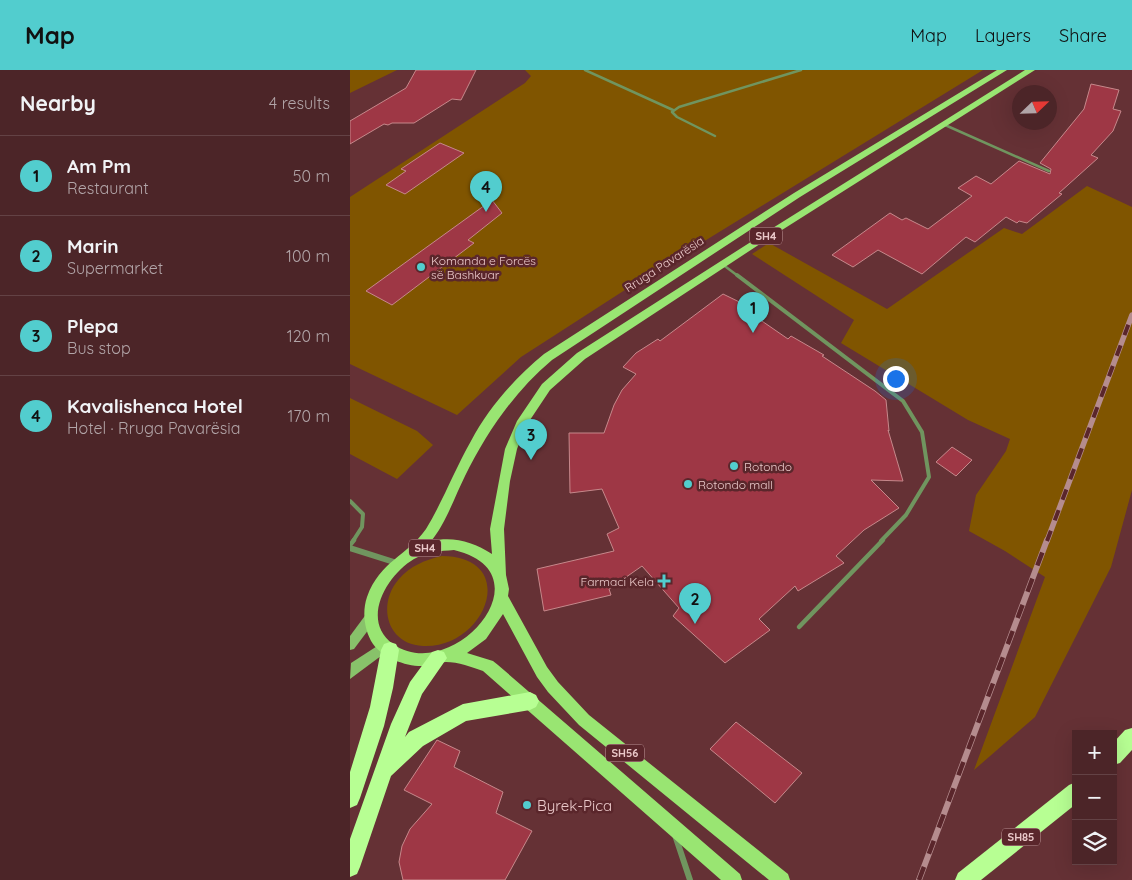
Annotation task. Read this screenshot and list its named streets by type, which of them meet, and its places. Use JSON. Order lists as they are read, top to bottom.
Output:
{
  "streets": {
    "highway": ["SH85"],
    "main road": ["SH4", "Rruga Pavarësia", "SH56"]
  },
  "crossings": [
    ["SH4", "Rruga Pavarësia"],
    ["SH4", "SH56"],
    ["Rruga Pavarësia", "SH56"]
  ],
  "places": {
    "other": [
      "Komanda e Forcës së Bashkuar",
      "Rotondo",
      "Rotondo mall",
      "Byrek-Pica"
    ],
    "health": ["Farmaci Kela"]
  },
  "north": "top right",
  "page": {
    "header": "Map",
    "nav": ["Map", "Layers", "Share"],
    "heading": ["Nearby", "4 results"],
    "list": [
      {
        "mark": "1",
        "name": "Am Pm",
        "note": "Restaurant",
        "value": "50 m"
      },
      {
        "mark": "2",
        "name": "Marin",
        "note": "Supermarket",
        "value": "100 m"
      },
      {
        "mark": "3",
        "name": "Plepa",
        "note": "Bus stop",
        "value": "120 m"
      },
      {
        "mark": "4",
        "name": "Kavalishenca Hotel",
        "note": "Hotel · Rruga Pavarësia",
        "value": "170 m"
      }
    ],
    "pins": [
      "4",
      "1",
      "3",
      "2"
    ],
    "map_buttons": ["+", "−"]
  }
}
